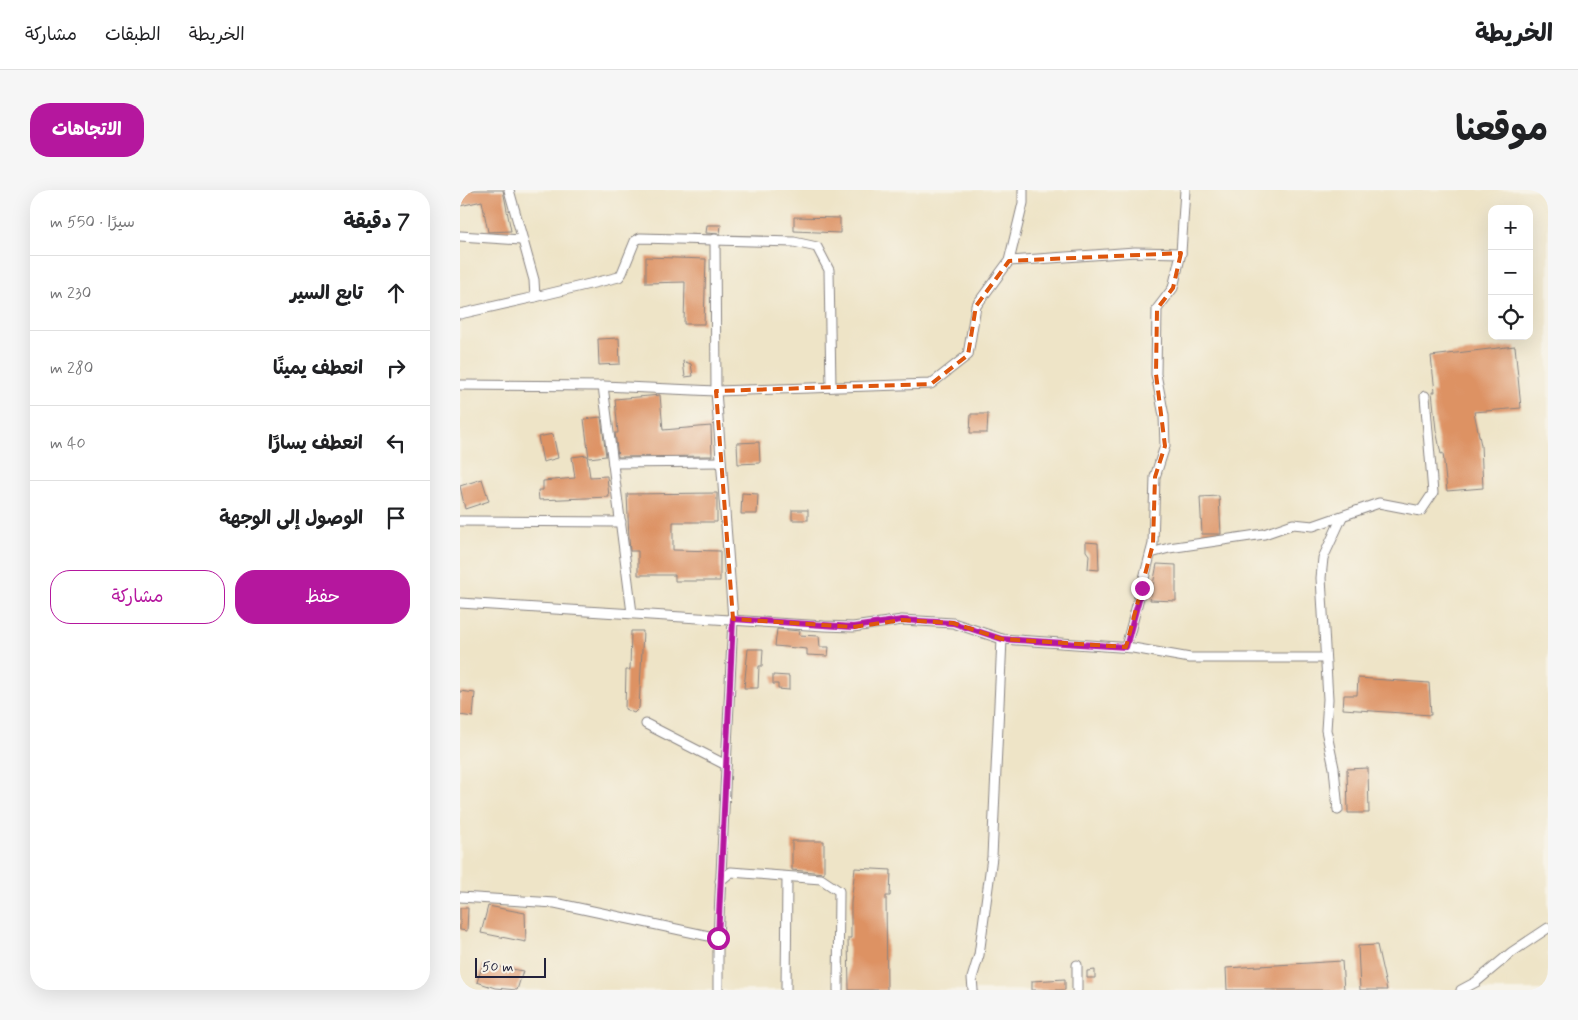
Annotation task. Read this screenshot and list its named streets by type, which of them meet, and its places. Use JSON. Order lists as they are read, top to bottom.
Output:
{
  "scale_bar": "50 m",
  "page": {
    "header": "الخريطة",
    "nav": ["الخريطة", "الطبقات", "مشاركة"],
    "title": "موقعنا",
    "buttons": [
      "الاتجاهات",
      ["حفظ", "مشاركة"]
    ],
    "heading": ["7 دقيقة", "سيرًا · 550 m"],
    "map_buttons": ["+", "−"],
    "list": [
      ["تابع السير", "230 m"],
      ["انعطف يمينًا", "280 m"],
      ["انعطف يسارًا", "40 m"],
      "الوصول إلى الوجهة"
    ],
    "scale": "50 m"
  }
}
